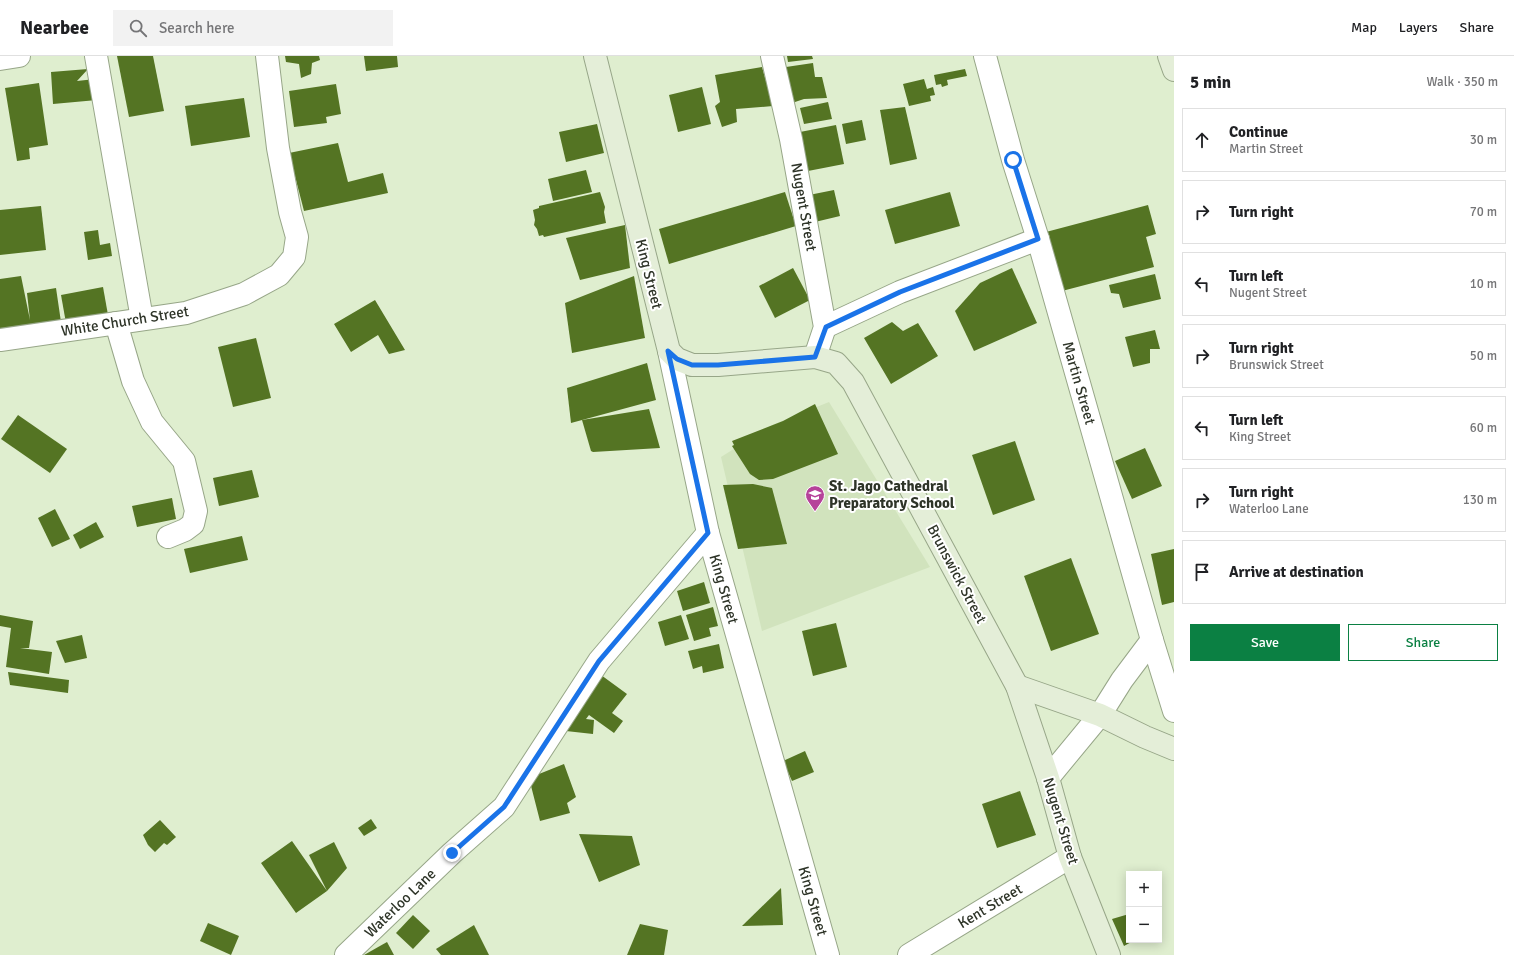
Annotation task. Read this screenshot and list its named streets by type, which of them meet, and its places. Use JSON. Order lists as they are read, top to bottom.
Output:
{
  "streets": {
    "main road": ["Nugent Street", "King Street", "Brunswick Street"],
    "street": [
      "White Church Street",
      "Martin Street",
      "Waterloo Lane",
      "Kent Street"
    ]
  },
  "crossings": [
    ["Nugent Street", "Brunswick Street"],
    ["Nugent Street", "Kent Street"],
    ["King Street", "Brunswick Street"],
    ["King Street", "Waterloo Lane"]
  ],
  "places": {
    "school or university": ["St. Jago Cathedral Preparatory School"]
  },
  "page": {
    "header": "Nearbee",
    "search": "Search here",
    "nav": ["Map", "Layers", "Share"],
    "heading": ["5 min", "Walk · 350 m"],
    "list": [
      ["Continue", "Martin Street", "30 m"],
      ["Turn right", "70 m"],
      ["Turn left", "Nugent Street", "10 m"],
      ["Turn right", "Brunswick Street", "50 m"],
      ["Turn left", "King Street", "60 m"],
      ["Turn right", "Waterloo Lane", "130 m"],
      "Arrive at destination"
    ],
    "buttons": ["Save", "Share"],
    "map_buttons": ["+", "−"]
  }
}
